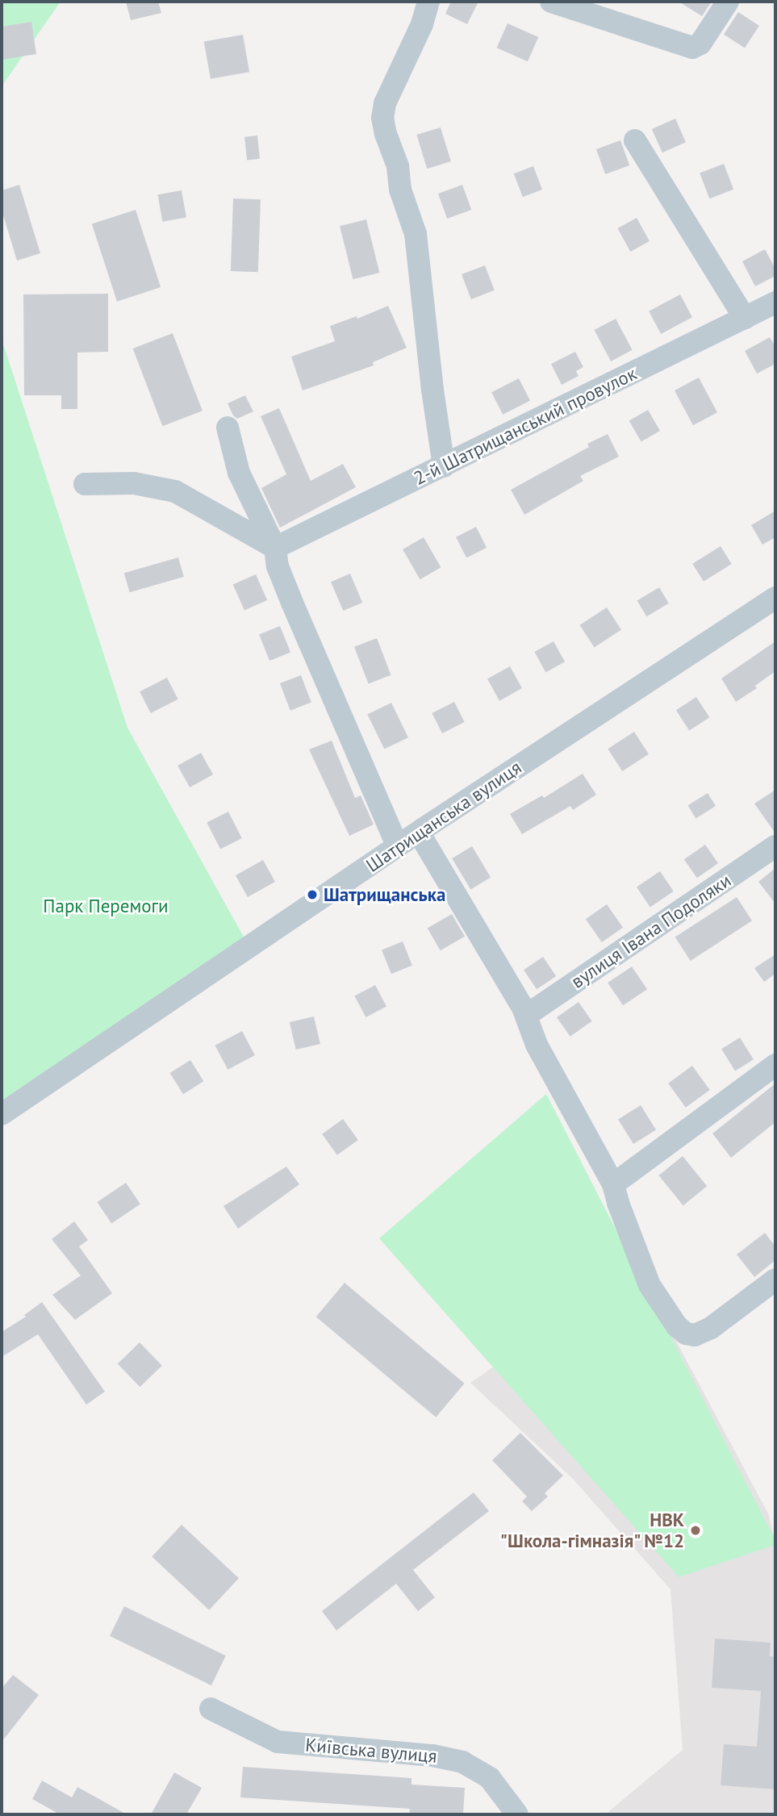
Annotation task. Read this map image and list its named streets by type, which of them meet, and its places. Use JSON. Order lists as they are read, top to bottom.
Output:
{
  "streets": {
    "street": [
      "2-й Шатрищанський провулок",
      "Шатрищанська вулиця",
      "вулиця Івана Подоляки",
      "Київська вулиця"
    ]
  },
  "parks": ["Парк Перемоги"],
  "places": ["Шатрищанська", "НВК \"Школа-гімназія\" №12"]
}
